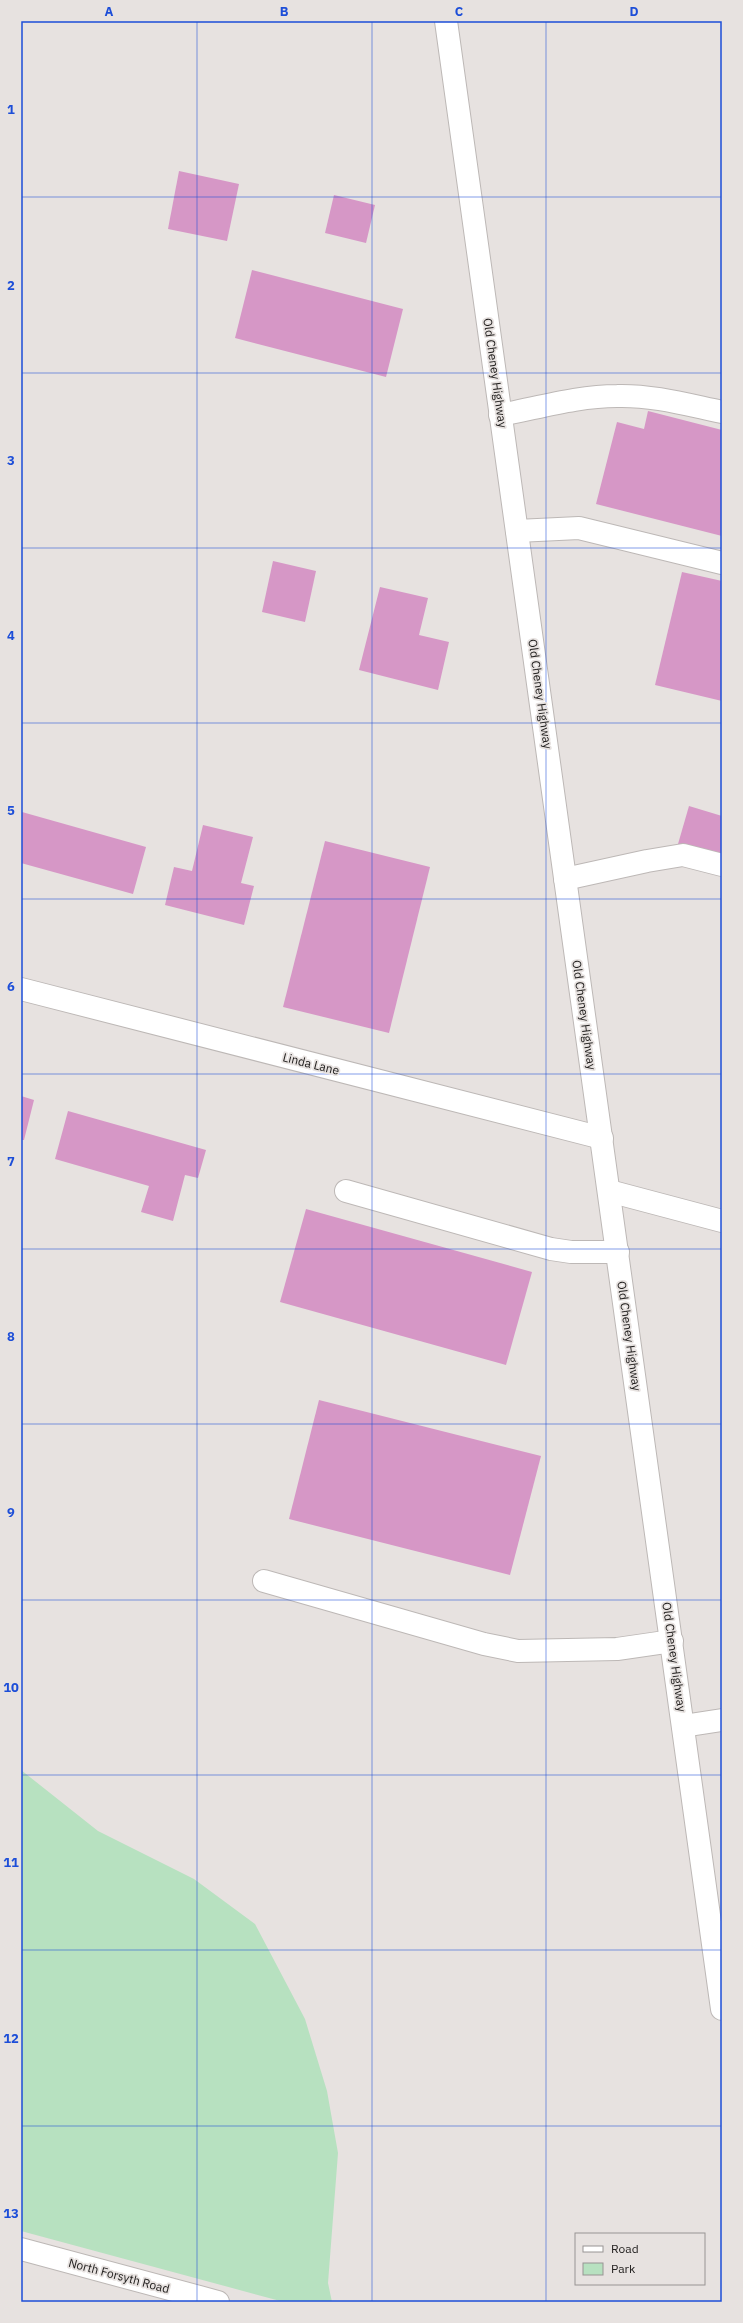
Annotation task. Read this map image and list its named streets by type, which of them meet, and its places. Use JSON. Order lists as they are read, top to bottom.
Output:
{
  "streets": {
    "street": ["Old Cheney Highway", "Linda Lane", "North Forsyth Road"]
  },
  "crossings": [
    ["Old Cheney Highway", "Linda Lane"]
  ],
  "legend": ["Road", "Park"],
  "grid": {
    "columns": [
      "A",
      "B",
      "C",
      "D"
    ],
    "rows": [
      "1",
      "2",
      "3",
      "4",
      "5",
      "6",
      "7",
      "8",
      "9",
      "10",
      "11",
      "12",
      "13"
    ]
  }
}
